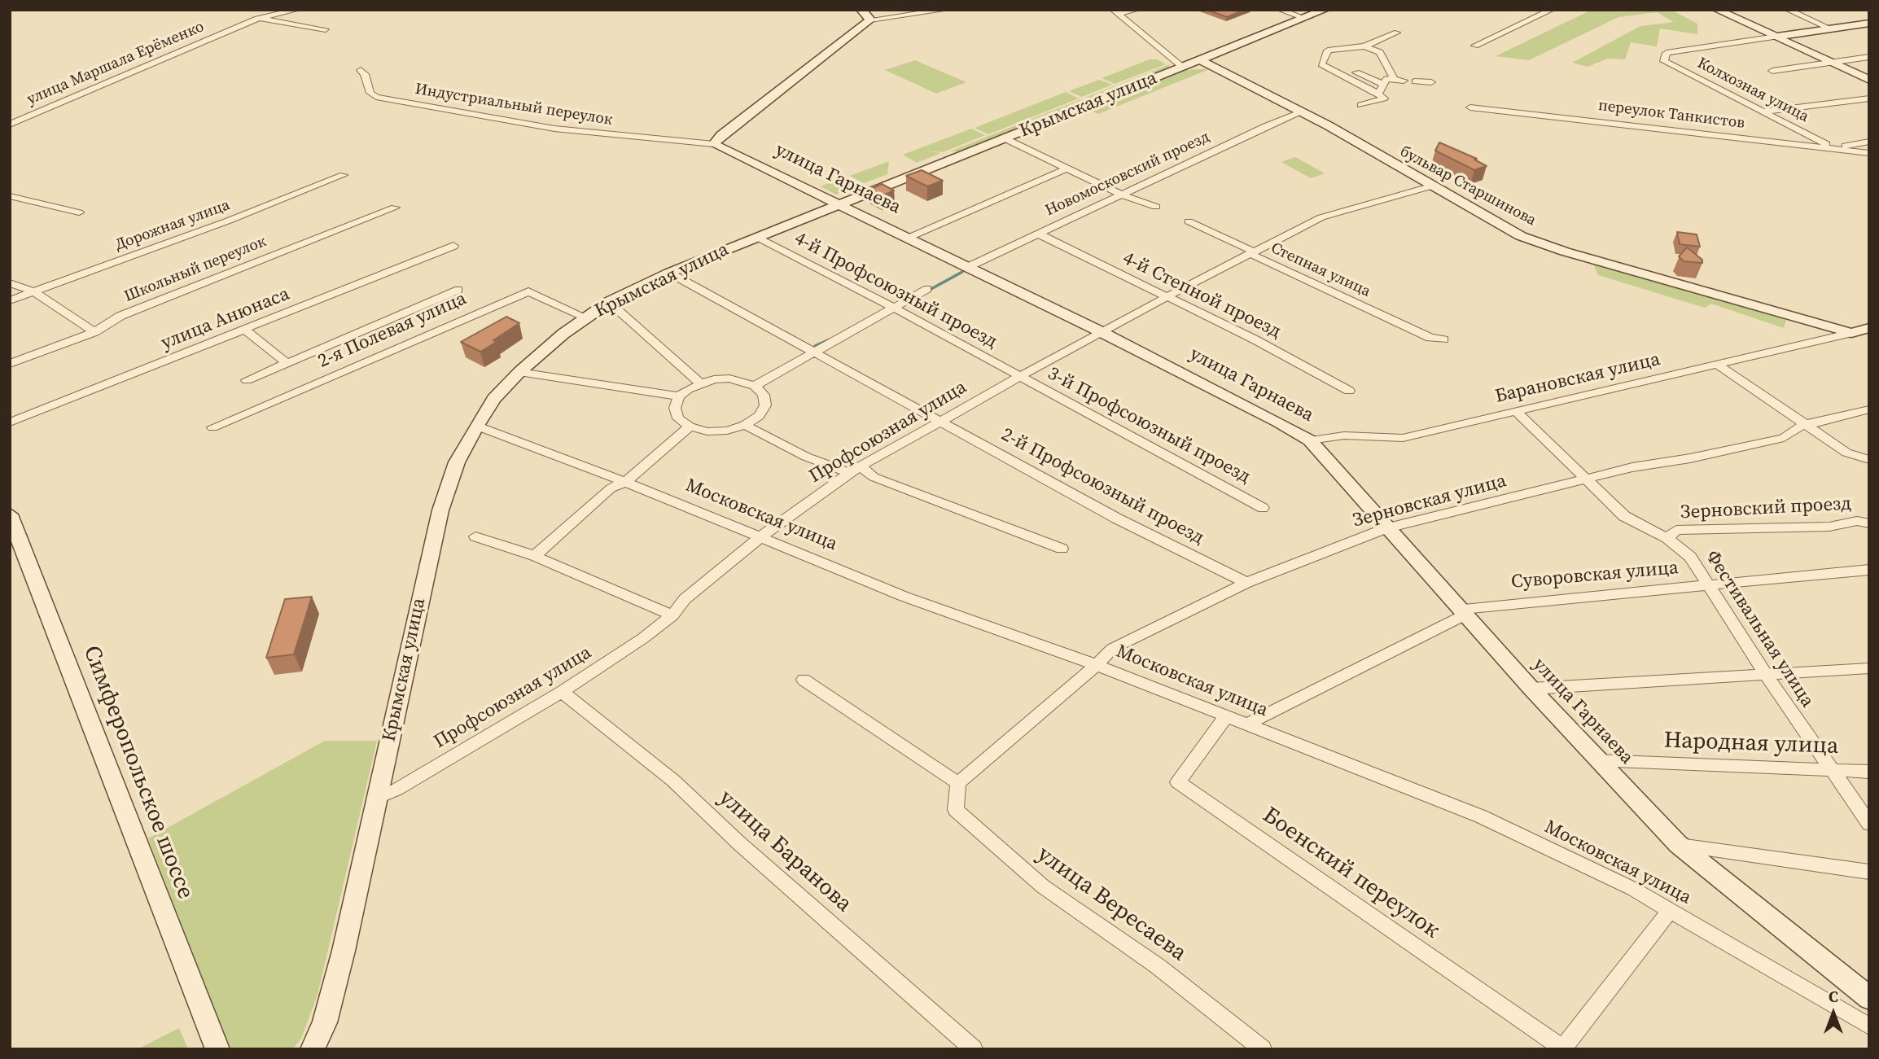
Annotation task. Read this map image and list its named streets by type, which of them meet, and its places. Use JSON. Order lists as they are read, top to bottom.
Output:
{
  "streets": {
    "street": [
      "улица Маршала Ерёменко",
      "Колхозная улица",
      "Индустриальный переулок",
      "Крымская улица",
      "переулок Танкистов",
      "Новомосковский проезд",
      "улица Гарнаева",
      "бульвар Старшинова",
      "Дорожная улица",
      "Школьный переулок",
      "Степная улица",
      "4-й Профсоюзный проезд",
      "4-й Степной проезд",
      "улица Анюнаса",
      "2-я Полевая улица",
      "Барановская улица",
      "3-й Профсоюзный проезд",
      "Профсоюзная улица",
      "2-й Профсоюзный проезд",
      "Зерновская улица",
      "Зерновский проезд",
      "Московская улица",
      "Суворовская улица",
      "Фестивальная улица",
      "Народная улица",
      "Симферопольское шоссе",
      "улица Баранова",
      "Боенский переулок",
      "улица Вересаева"
    ]
  },
  "crossings": [
    ["Колхозная улица", "переулок Танкистов"],
    ["Индустриальный переулок", "улица Гарнаева"],
    ["Крымская улица", "улица Гарнаева"],
    ["Крымская улица", "бульвар Старшинова"],
    ["Крымская улица", "4-й Профсоюзный проезд"],
    ["Крымская улица", "2-я Полевая улица"],
    ["Крымская улица", "Профсоюзная улица"],
    ["Крымская улица", "2-й Профсоюзный проезд"],
    ["Крымская улица", "Московская улица"],
    ["Новомосковский проезд", "улица Гарнаева"],
    ["Новомосковский проезд", "бульвар Старшинова"],
    ["Новомосковский проезд", "4-й Степной проезд"],
    ["улица Гарнаева", "Барановская улица"],
    ["улица Гарнаева", "Профсоюзная улица"],
    ["улица Гарнаева", "Зерновская улица"],
    ["улица Гарнаева", "Суворовская улица"],
    ["улица Гарнаева", "Народная улица"],
    ["бульвар Старшинова", "Барановская улица"],
    ["бульвар Старшинова", "Профсоюзная улица"],
    ["Степная улица", "Профсоюзная улица"],
    ["4-й Профсоюзный проезд", "3-й Профсоюзный проезд"],
    ["4-й Профсоюзный проезд", "Профсоюзная улица"],
    ["4-й Степной проезд", "Профсоюзная улица"],
    ["Барановская улица", "Фестивальная улица"],
    ["3-й Профсоюзный проезд", "Профсоюзная улица"],
    ["Профсоюзная улица", "2-й Профсоюзный проезд"],
    ["Профсоюзная улица", "Московская улица"],
    ["Профсоюзная улица", "улица Баранова"],
    ["2-й Профсоюзный проезд", "Зерновская улица"],
    ["Зерновская улица", "Московская улица"],
    ["Зерновская улица", "Фестивальная улица"],
    ["Зерновская улица", "улица Вересаева"],
    ["Зерновский проезд", "Фестивальная улица"],
    ["Московская улица", "Суворовская улица"],
    ["Московская улица", "Боенский переулок"],
    ["Суворовская улица", "Фестивальная улица"],
    ["Фестивальная улица", "Народная улица"]
  ],
  "north": "top"
}
